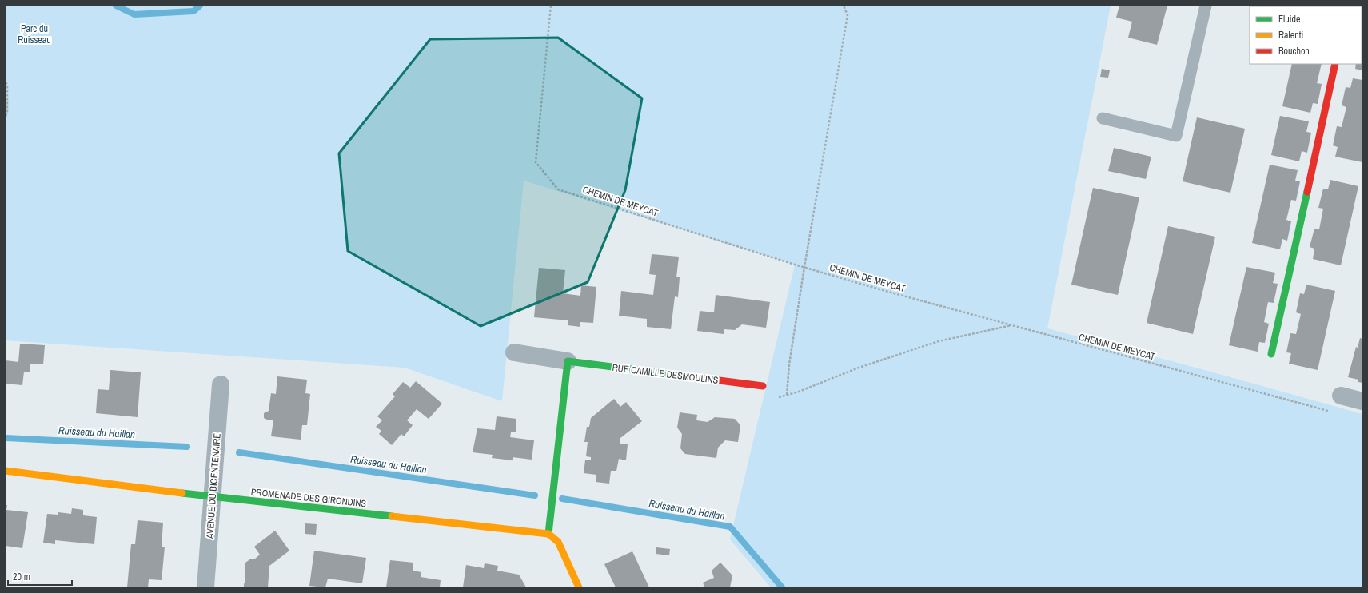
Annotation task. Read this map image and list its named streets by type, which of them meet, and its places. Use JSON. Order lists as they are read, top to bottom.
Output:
{
  "streets": {
    "street": ["RUE CAMILLE DESMOULINS", "AVENUE DU BICENTENAIRE", "PROMENADE DES GIRONDINS"],
    "path": ["CHEMIN DE MEYCAT"]
  },
  "crossings": [
    ["AVENUE DU BICENTENAIRE", "PROMENADE DES GIRONDINS"]
  ],
  "water": ["Ruisseau du Haillan"],
  "parks": ["Parc du Ruisseau"],
  "legend": ["Fluide", "Ralenti", "Bouchon"],
  "scale_bar": "20 m"
}
